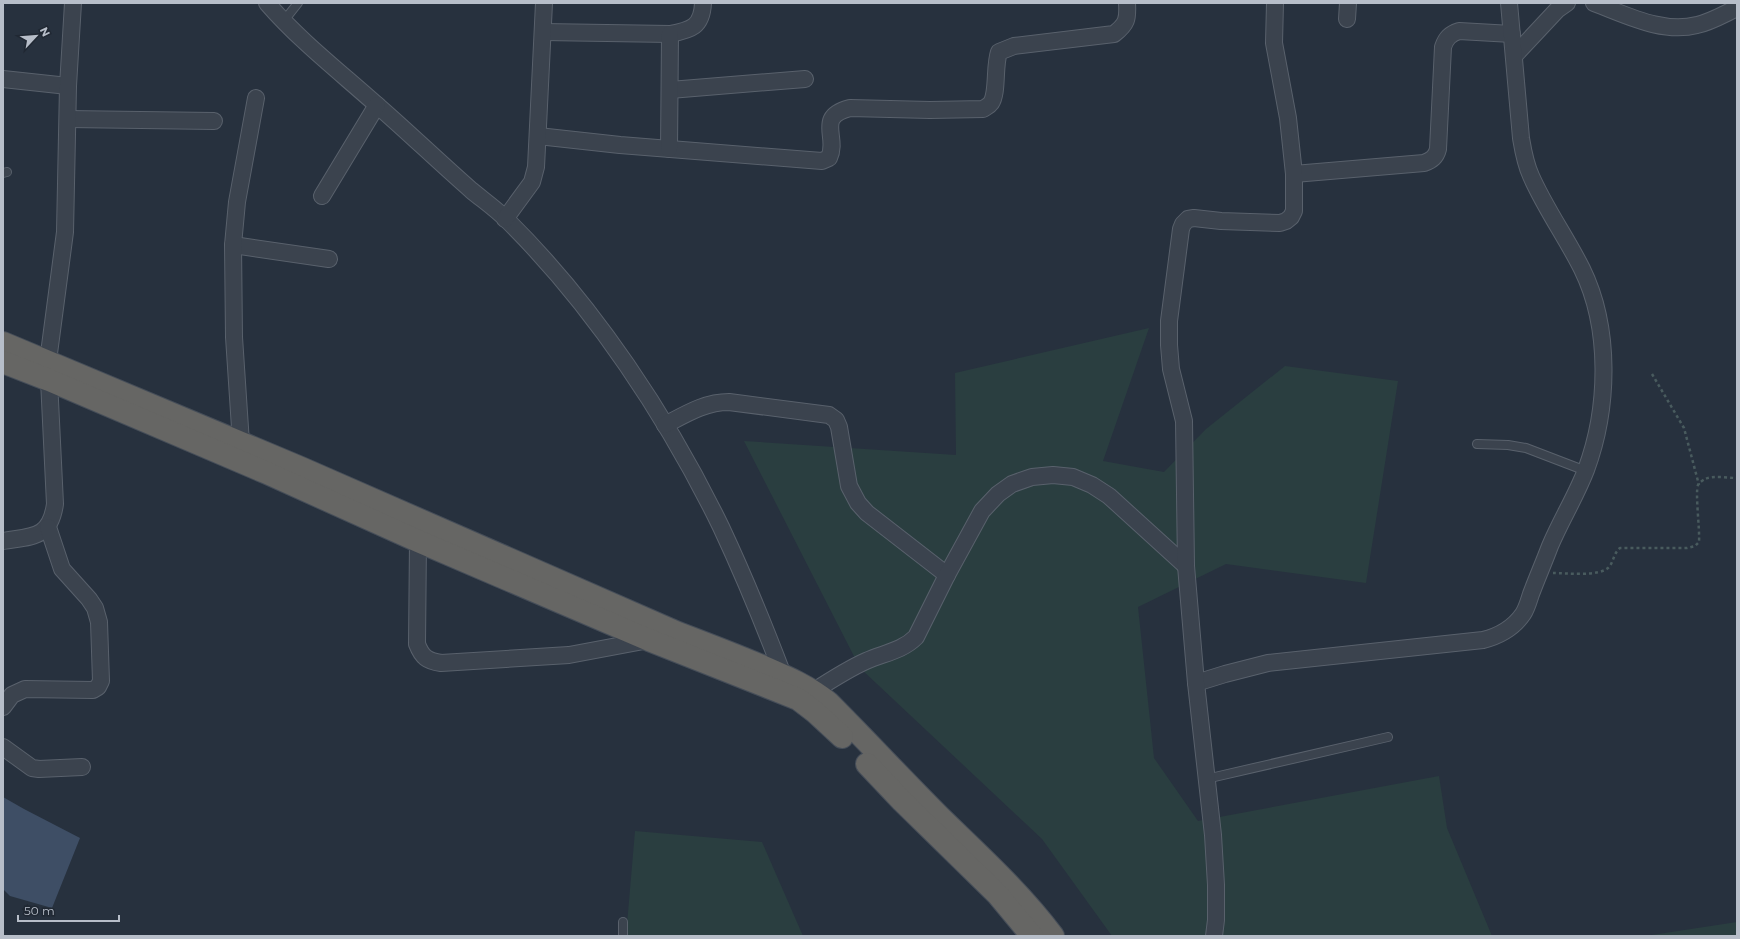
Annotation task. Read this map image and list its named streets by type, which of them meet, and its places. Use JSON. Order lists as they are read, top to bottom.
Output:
{
  "scale_bar": "50 m",
  "north": "top right"
}
